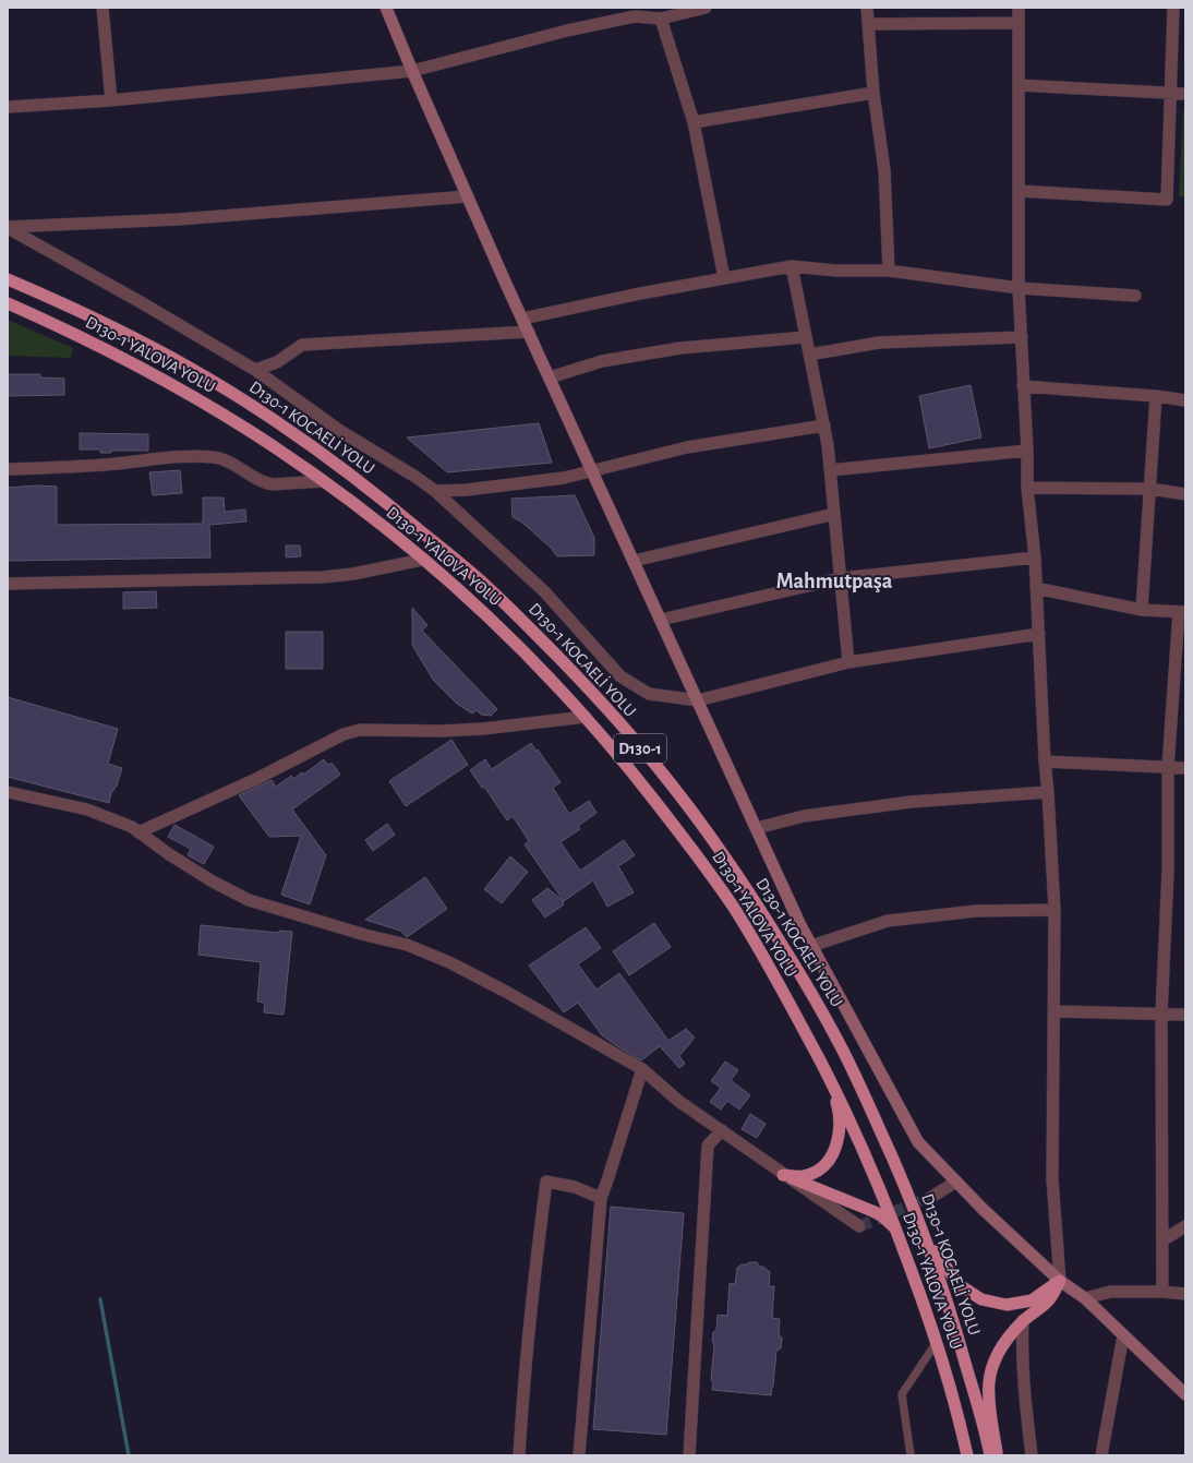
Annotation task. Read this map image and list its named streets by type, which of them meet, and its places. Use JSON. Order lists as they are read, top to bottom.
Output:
{
  "streets": {
    "highway": ["D130-1 YALOVA YOLU", "D130-1 KOCAELİ YOLU", "D130-1"]
  },
  "districts": ["Mahmutpaşa"]
}
